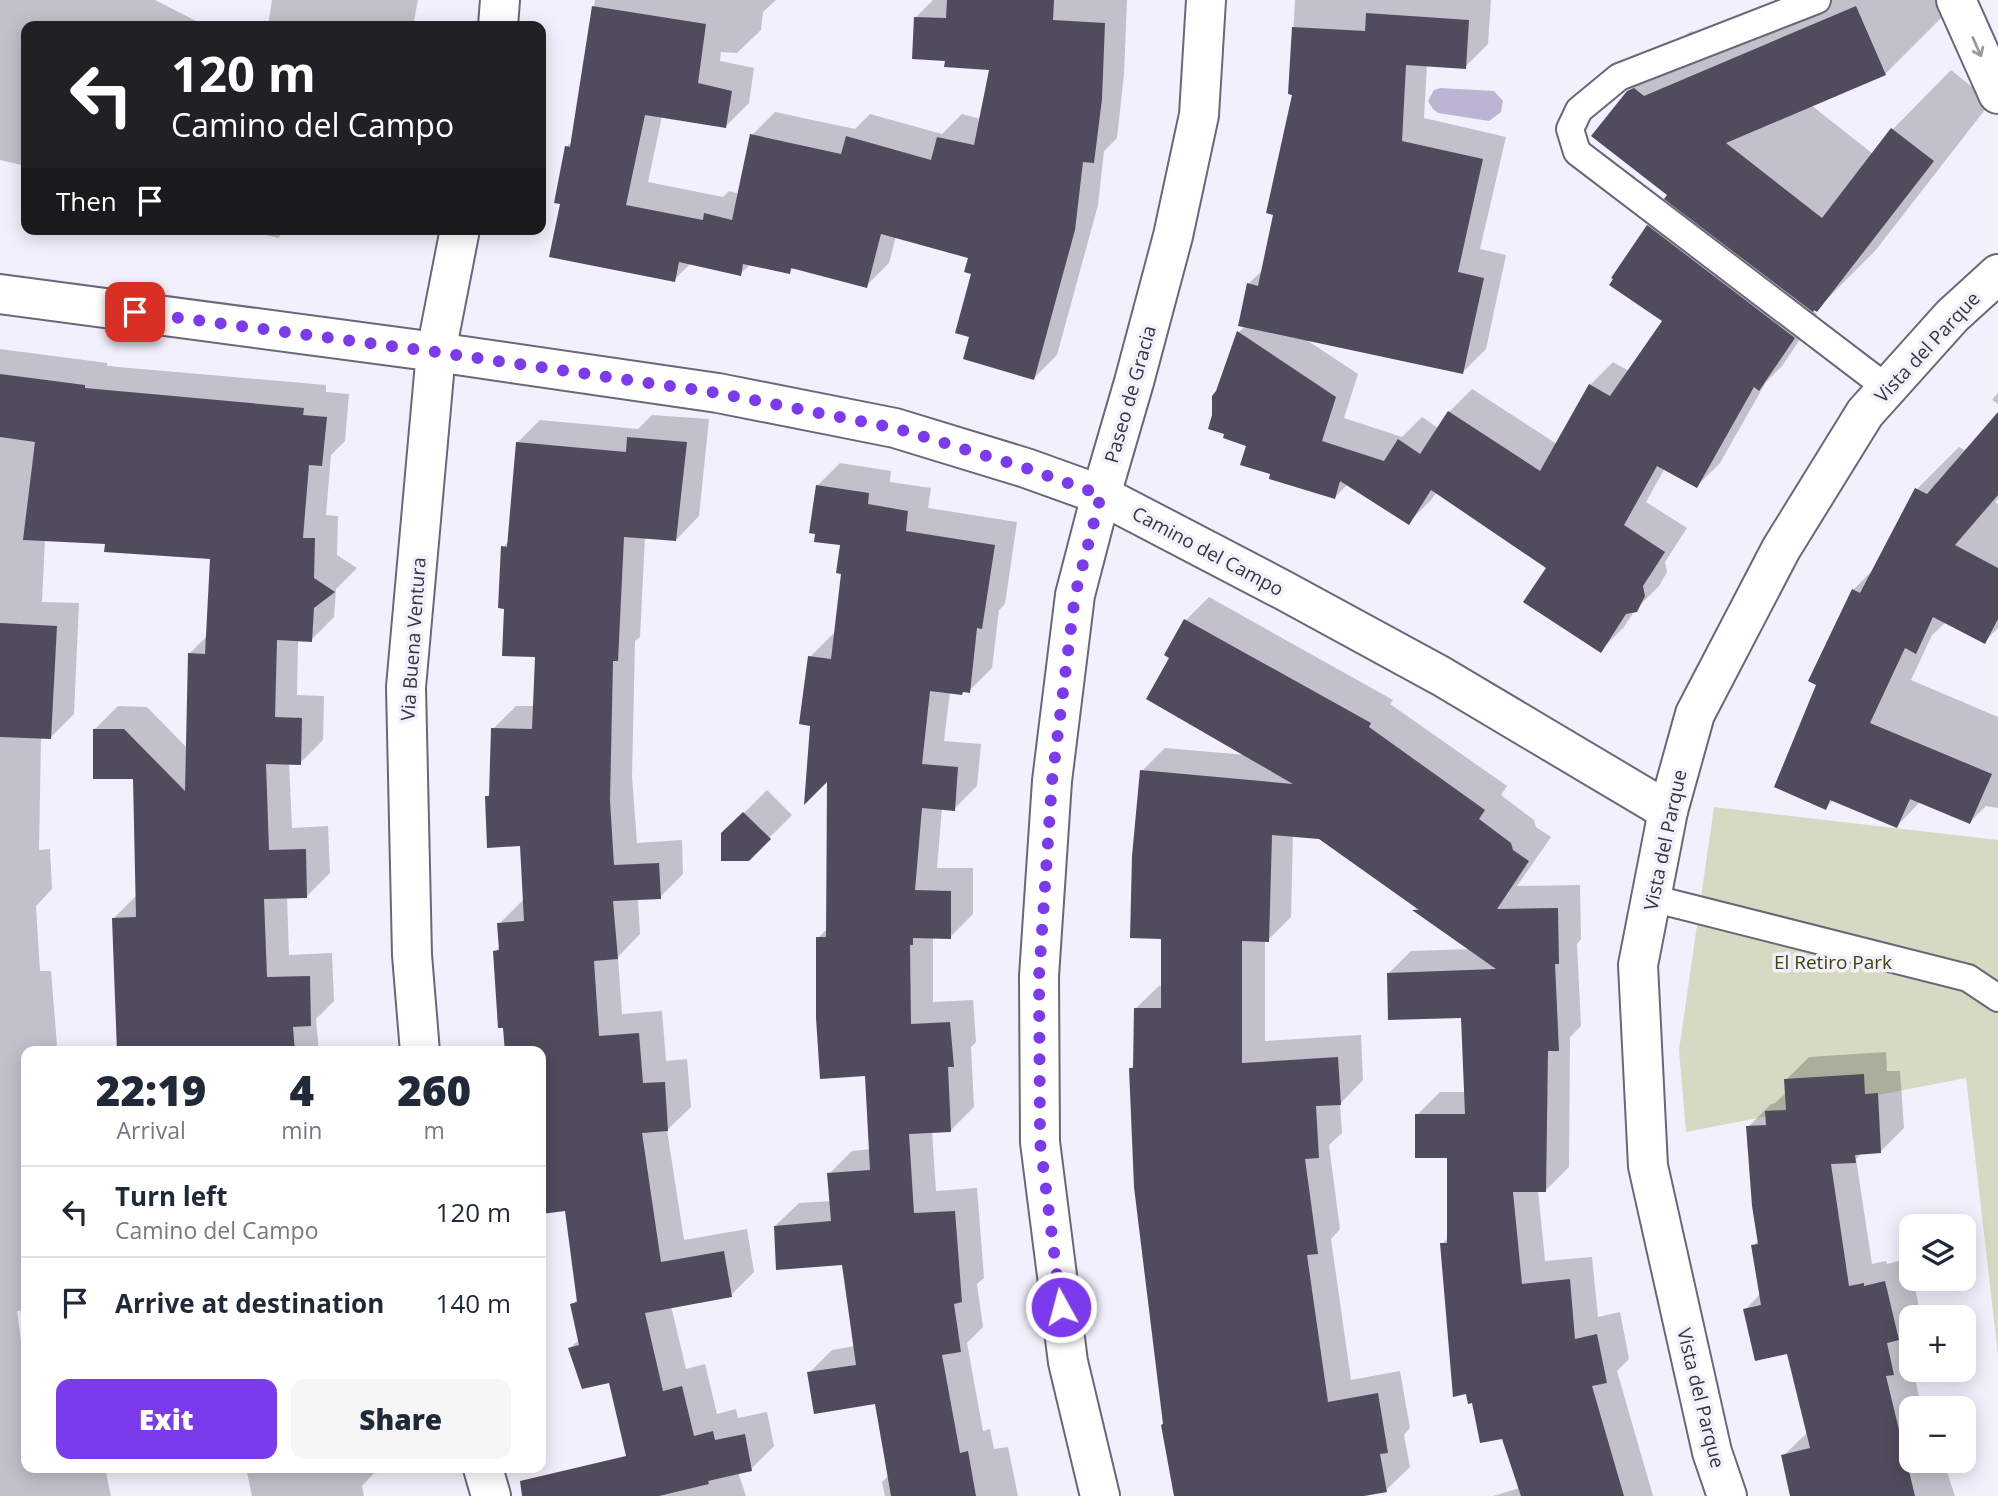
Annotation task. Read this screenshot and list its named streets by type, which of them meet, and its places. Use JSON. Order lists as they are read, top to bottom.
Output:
{
  "streets": {
    "main road": [
      "Vista del Parque",
      "Paseo de Gracia",
      "Camino del Campo",
      "Via Buena Ventura"
    ]
  },
  "crossings": [
    ["Vista del Parque", "Camino del Campo"],
    ["Paseo de Gracia", "Camino del Campo"],
    ["Camino del Campo", "Via Buena Ventura"]
  ],
  "parks": ["El Retiro Park"],
  "page": {
    "turn": ["120 m", "Camino del Campo"],
    "then": "Then",
    "eta": [
      "22:19",
      "Arrival",
      "4",
      "min",
      "260",
      "m"
    ],
    "list": [
      {
        "name": "Turn left",
        "note": "Camino del Campo",
        "value": "120 m"
      },
      {
        "name": "Arrive at destination",
        "value": "140 m"
      }
    ],
    "map_buttons": ["+", "−"],
    "buttons": ["Exit", "Share"]
  }
}
